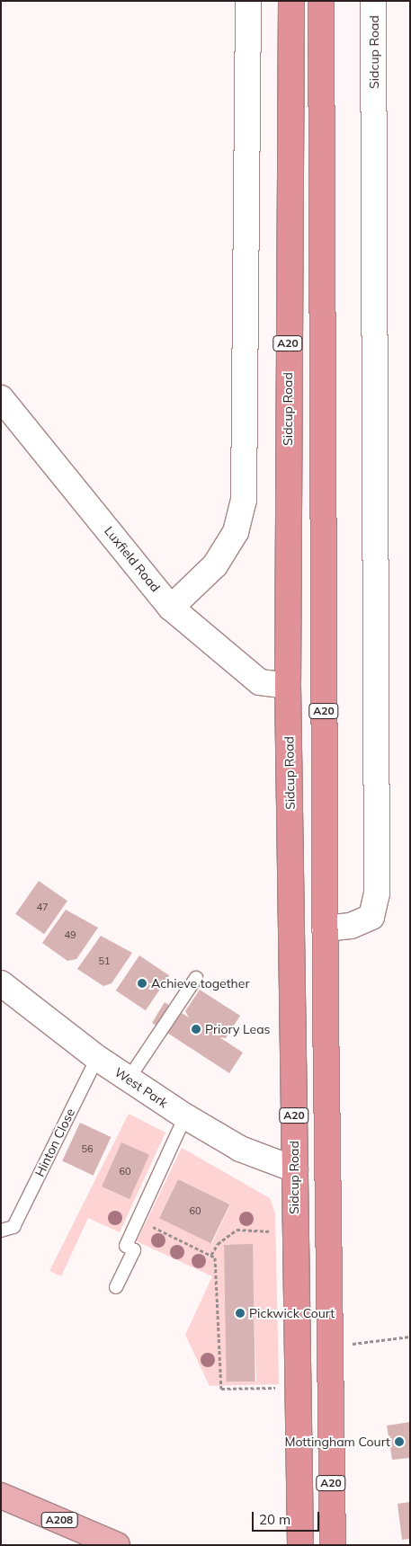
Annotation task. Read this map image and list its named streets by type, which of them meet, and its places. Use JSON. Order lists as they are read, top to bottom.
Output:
{
  "streets": {
    "highway": ["Sidcup Road", "A20"],
    "main road": ["A208"],
    "street": ["Luxfield Road", "West Park"],
    "lane": ["Hinton Close"]
  },
  "crossings": [
    ["Sidcup Road", "A20"],
    ["Sidcup Road", "Luxfield Road"],
    ["Sidcup Road", "West Park"],
    ["West Park", "Hinton Close"]
  ],
  "places": [
    "Achieve together",
    "Priory Leas",
    "Pickwick Court",
    "Mottingham Court"
  ],
  "house_numbers": [
    "47",
    "49",
    "51",
    "56",
    "60",
    "60"
  ],
  "scale_bar": "20 m"
}
